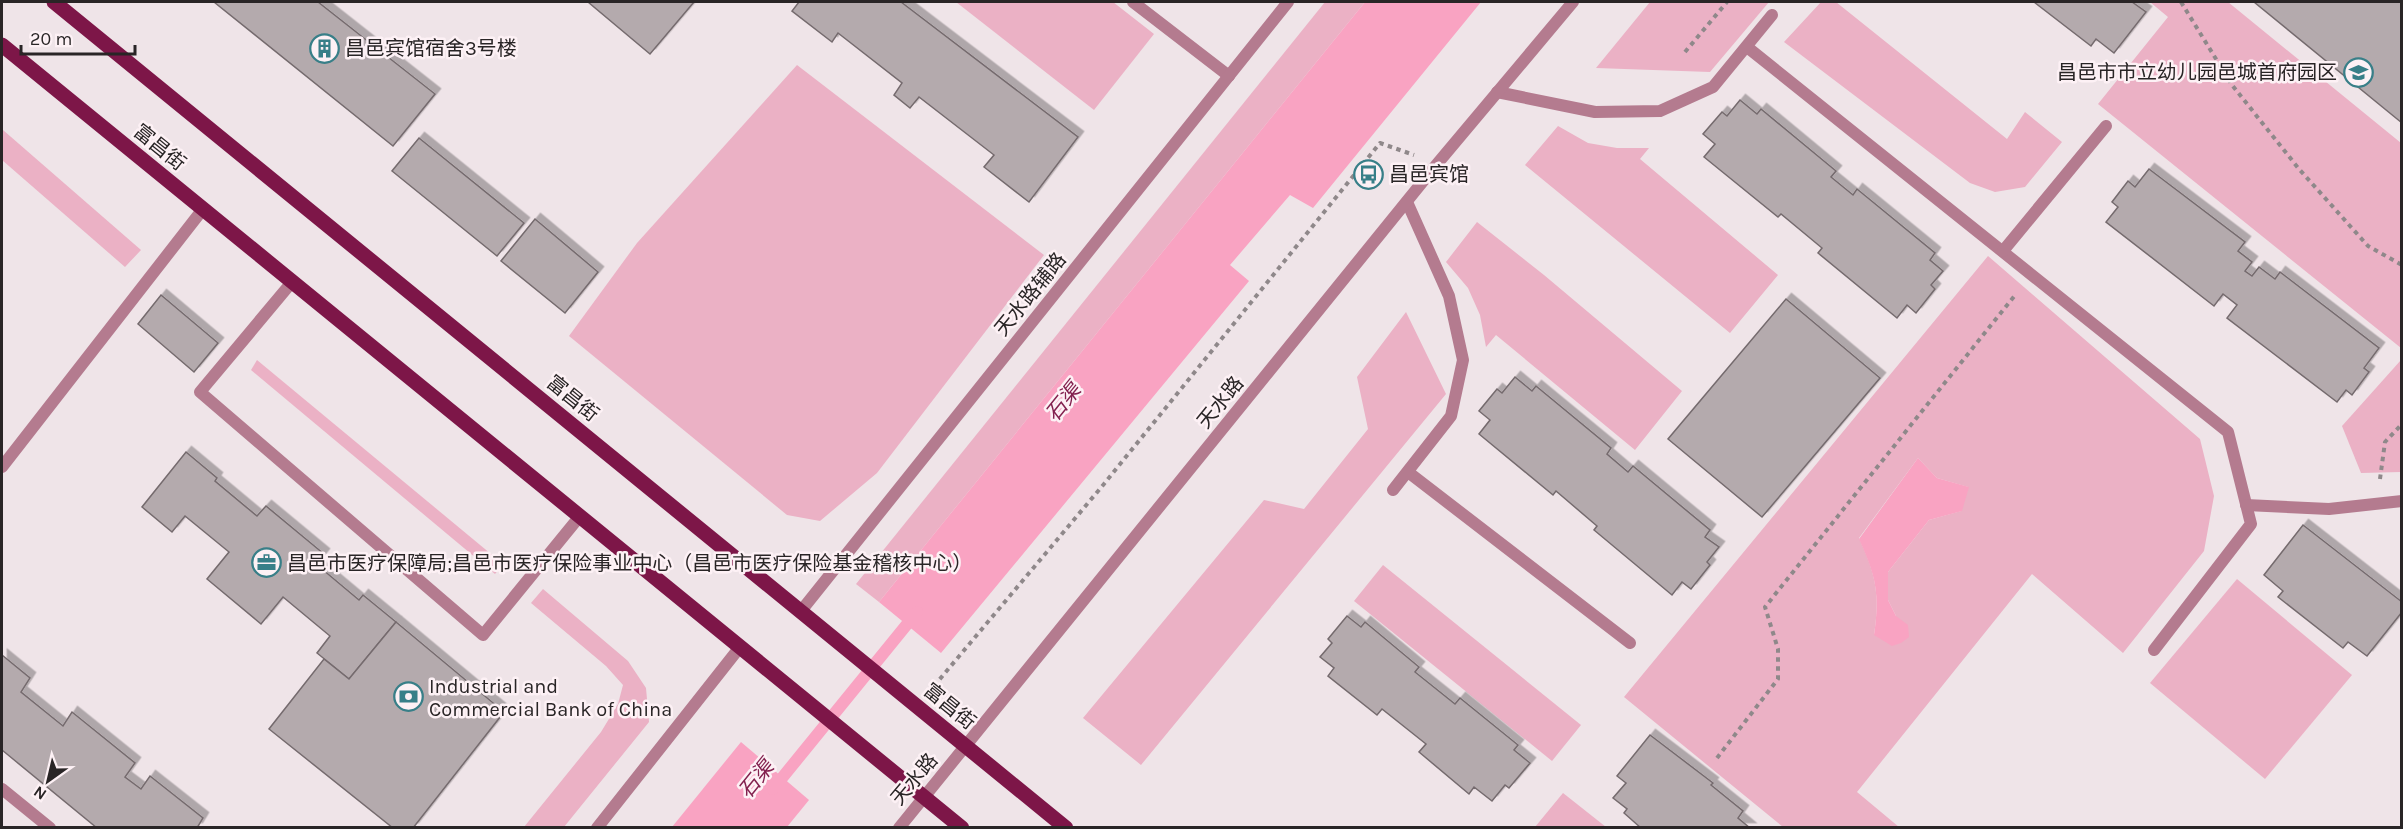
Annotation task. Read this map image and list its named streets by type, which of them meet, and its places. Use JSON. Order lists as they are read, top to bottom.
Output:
{
  "streets": {
    "main road": ["富昌街"],
    "street": ["天水路辅路", "天水路"]
  },
  "crossings": [
    ["富昌街", "天水路辅路"],
    ["富昌街", "天水路"]
  ],
  "water": ["石渠"],
  "places": {
    "building": ["昌邑宾馆宿舍3号楼"],
    "school or university": ["昌邑市市立幼儿园邑城首府园区"],
    "bus stop": ["昌邑宾馆"],
    "office": ["昌邑市医疗保障局;昌邑市医疗保险事业中心（昌邑市医疗保险基金稽核中心）"],
    "bank": ["Industrial and Commercial Bank of China"]
  },
  "scale_bar": "20 m",
  "north": "bottom left"
}
